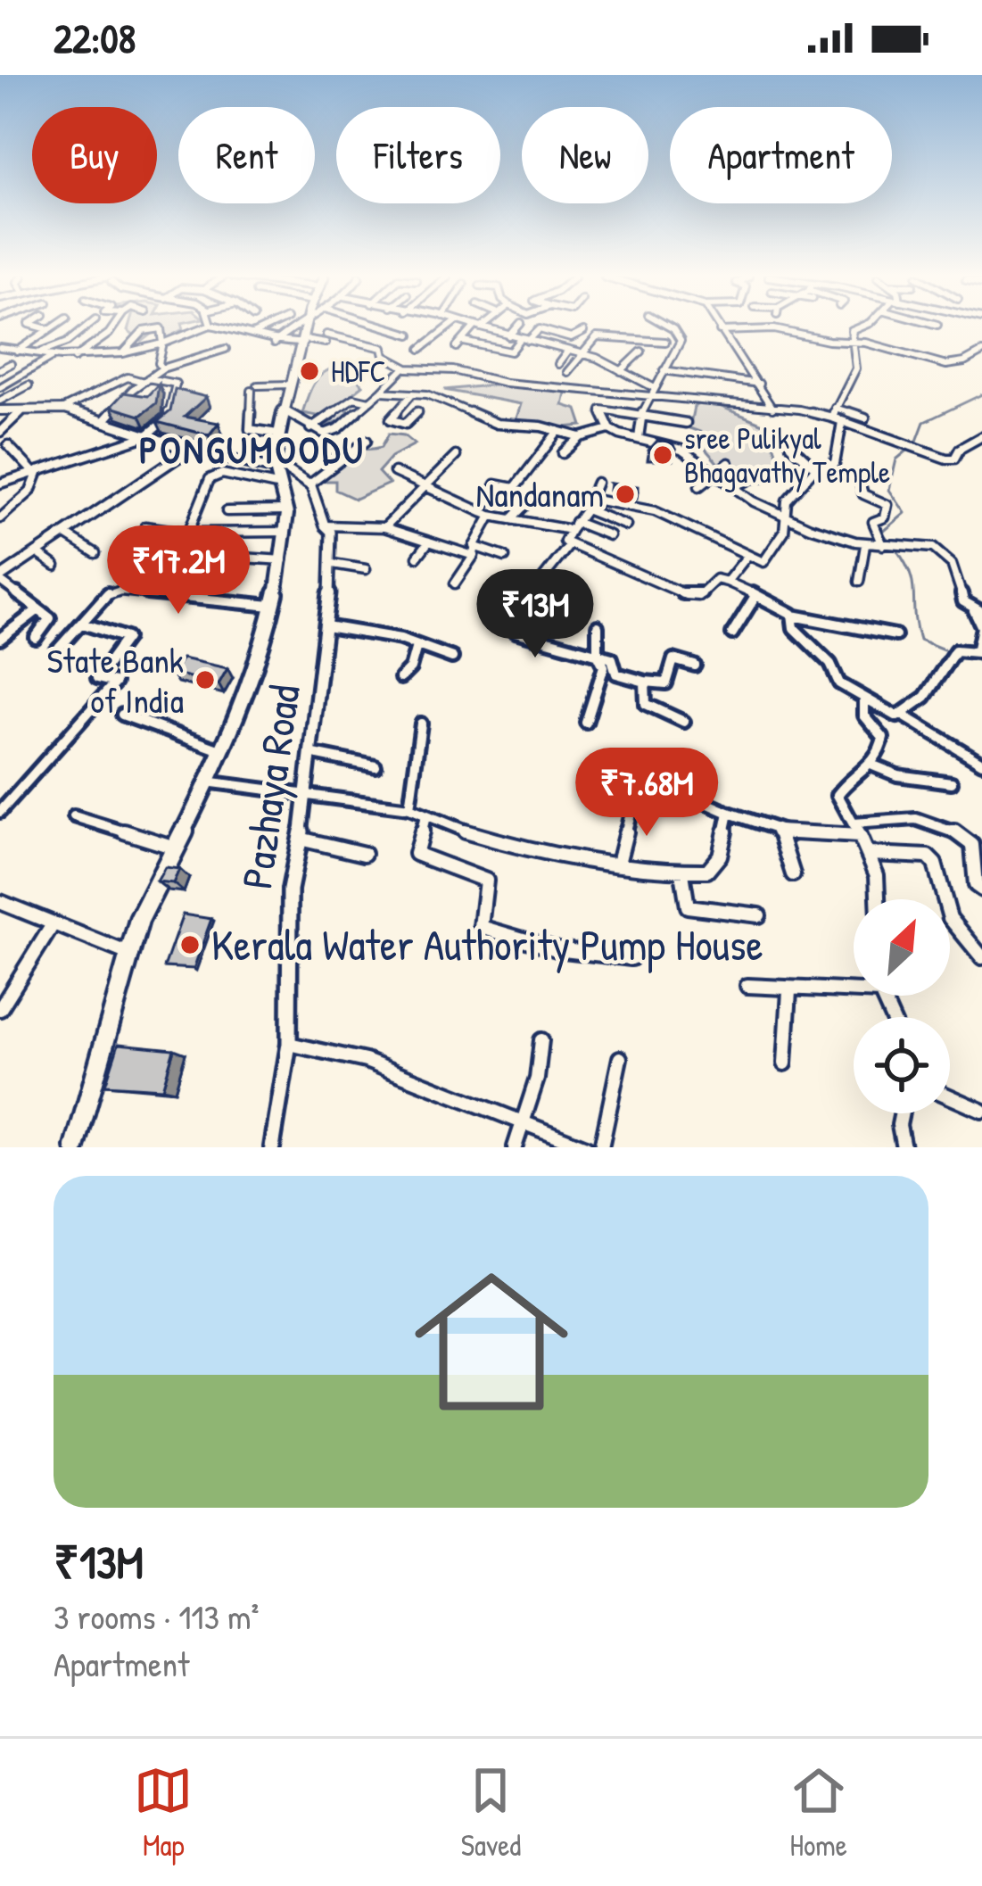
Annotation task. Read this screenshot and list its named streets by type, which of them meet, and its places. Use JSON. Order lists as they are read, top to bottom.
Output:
{
  "streets": {
    "street": ["Pazhaya Road"]
  },
  "districts": ["PONGUMOODU"],
  "places": [
    "HDFC",
    "sree Pulikyal Bhagavathy Temple",
    "Nandanam",
    "State Bank of India",
    "Kerala Water Authority Pump House"
  ],
  "north": "top right",
  "page": {
    "status": "22:08",
    "chip": [
      "Buy",
      "Rent",
      "Filters",
      "New",
      "Apartment"
    ],
    "price": ["₹17.2M", "₹13M", "₹7.68M"],
    "list": [
      {
        "name": "₹13M",
        "note": "3 rooms · 113 m² · Apartment"
      }
    ],
    "tabs": ["Map", "Saved", "Home"]
  }
}
